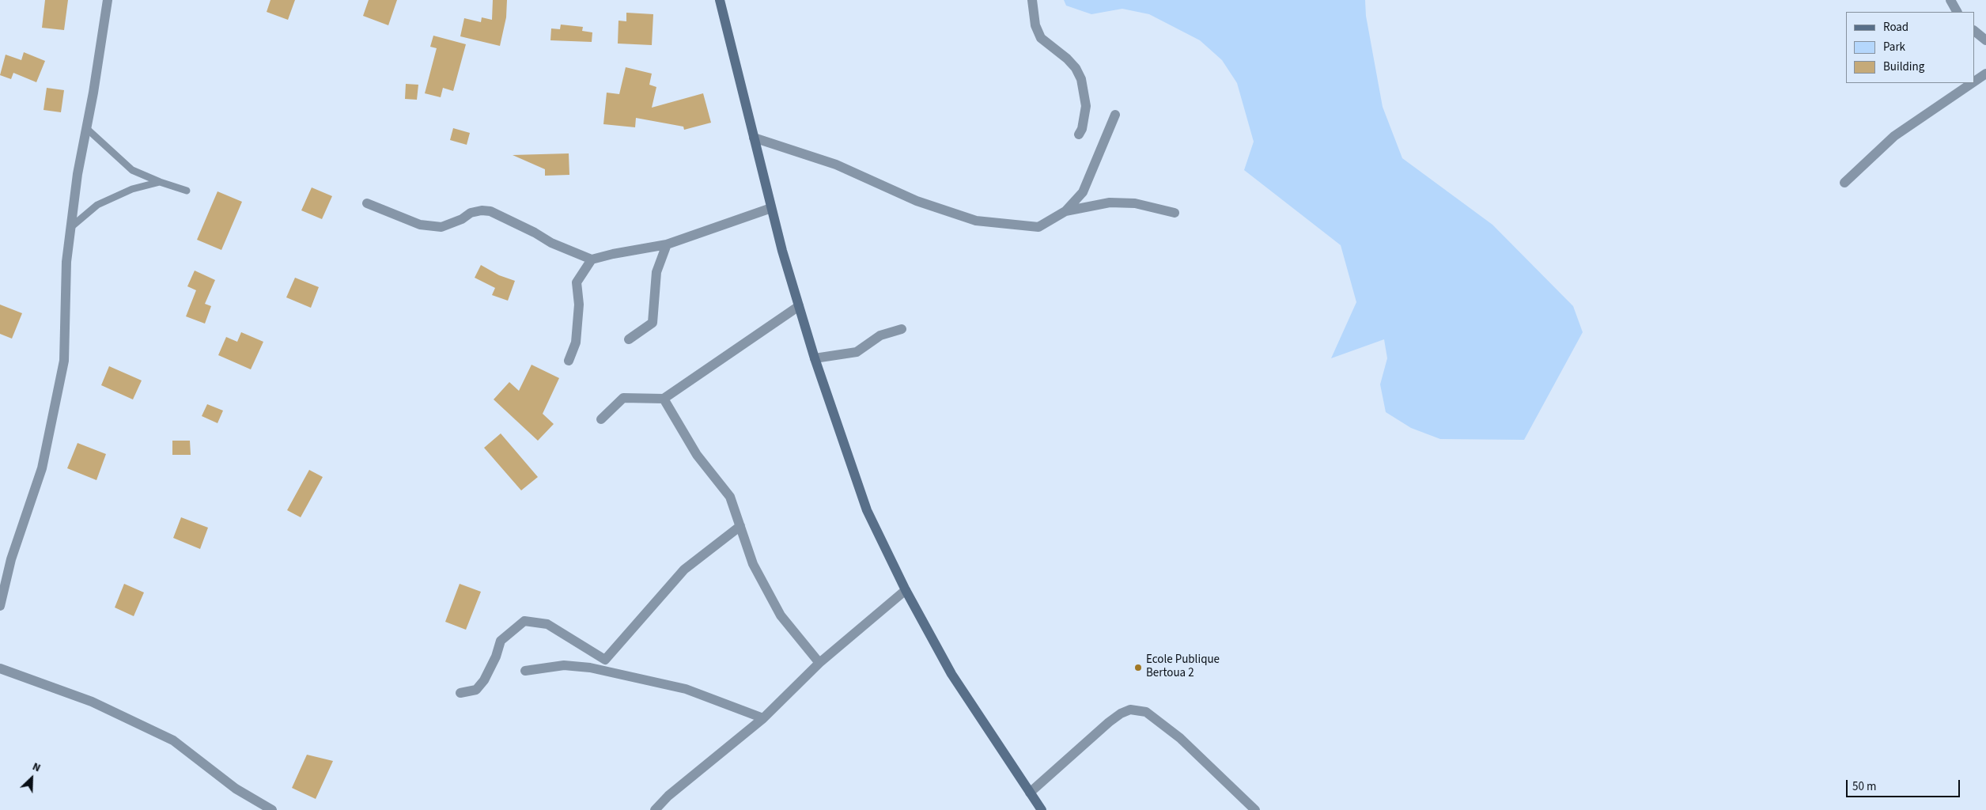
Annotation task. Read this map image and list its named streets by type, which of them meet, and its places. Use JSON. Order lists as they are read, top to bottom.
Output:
{
  "places": ["Ecole Publique Bertoua 2"],
  "legend": ["Road", "Park", "Building"],
  "scale_bar": "50 m",
  "north": "top right"
}
